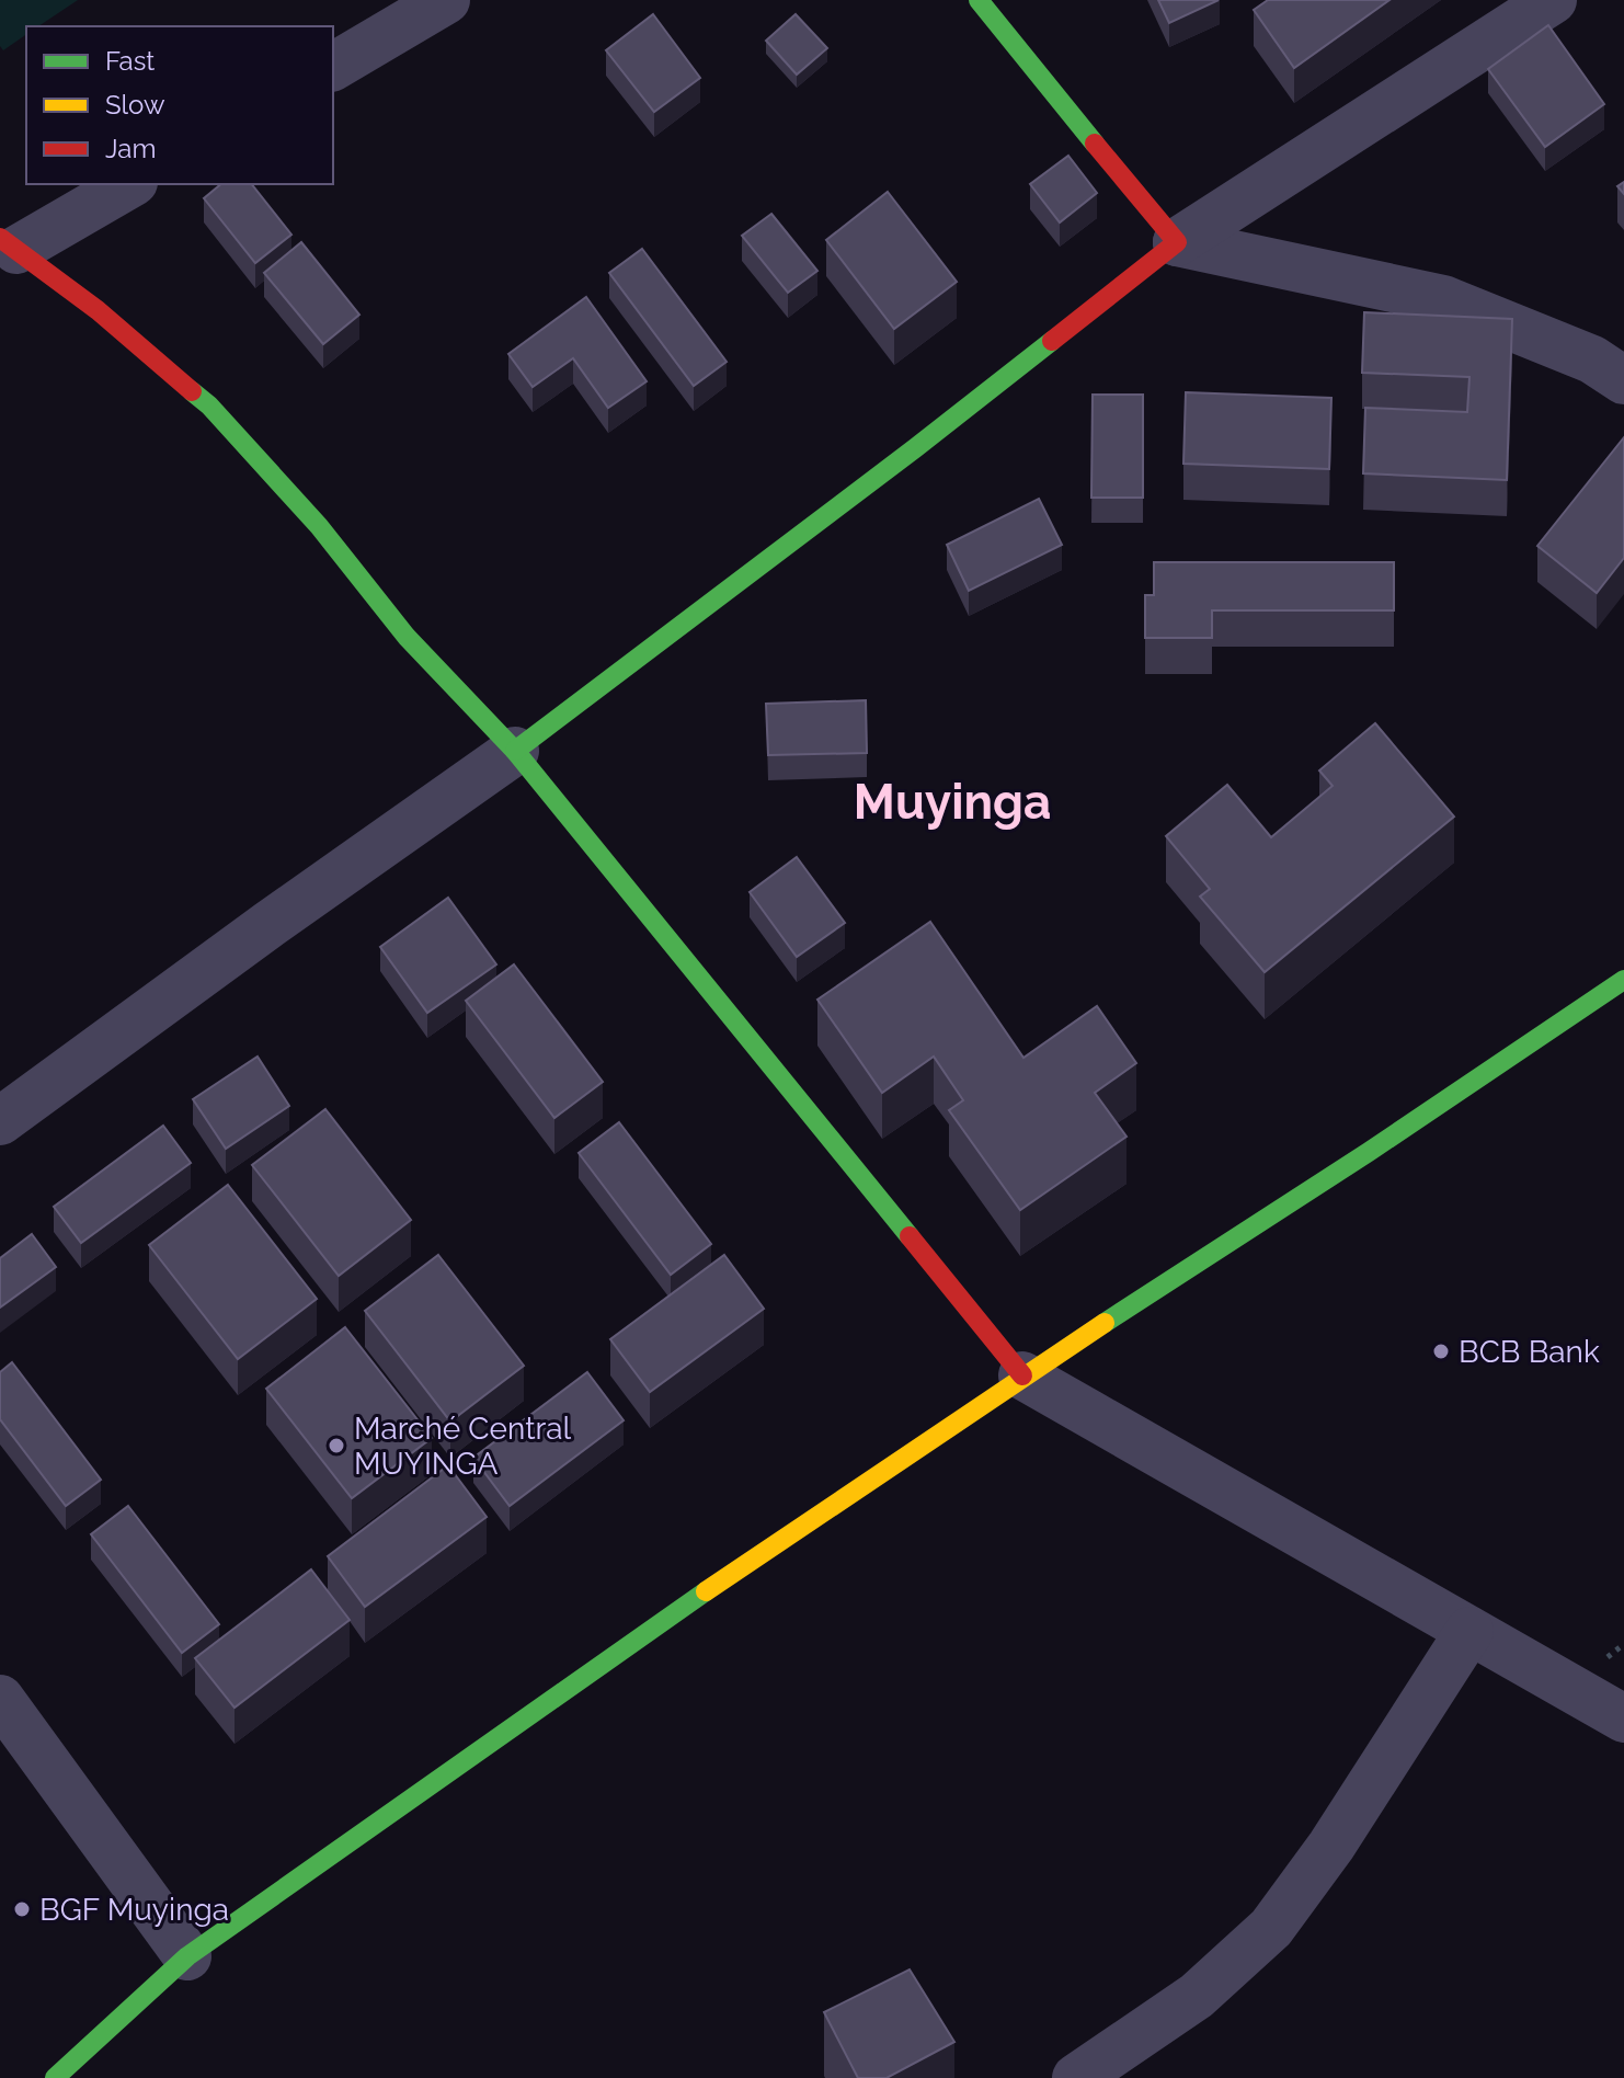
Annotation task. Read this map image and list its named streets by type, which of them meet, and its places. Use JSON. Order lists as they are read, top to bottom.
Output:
{
  "districts": ["Muyinga"],
  "places": ["BCB Bank", "Marché Central MUYINGA", "BGF Muyinga"],
  "legend": ["Fast", "Slow", "Jam"]
}
